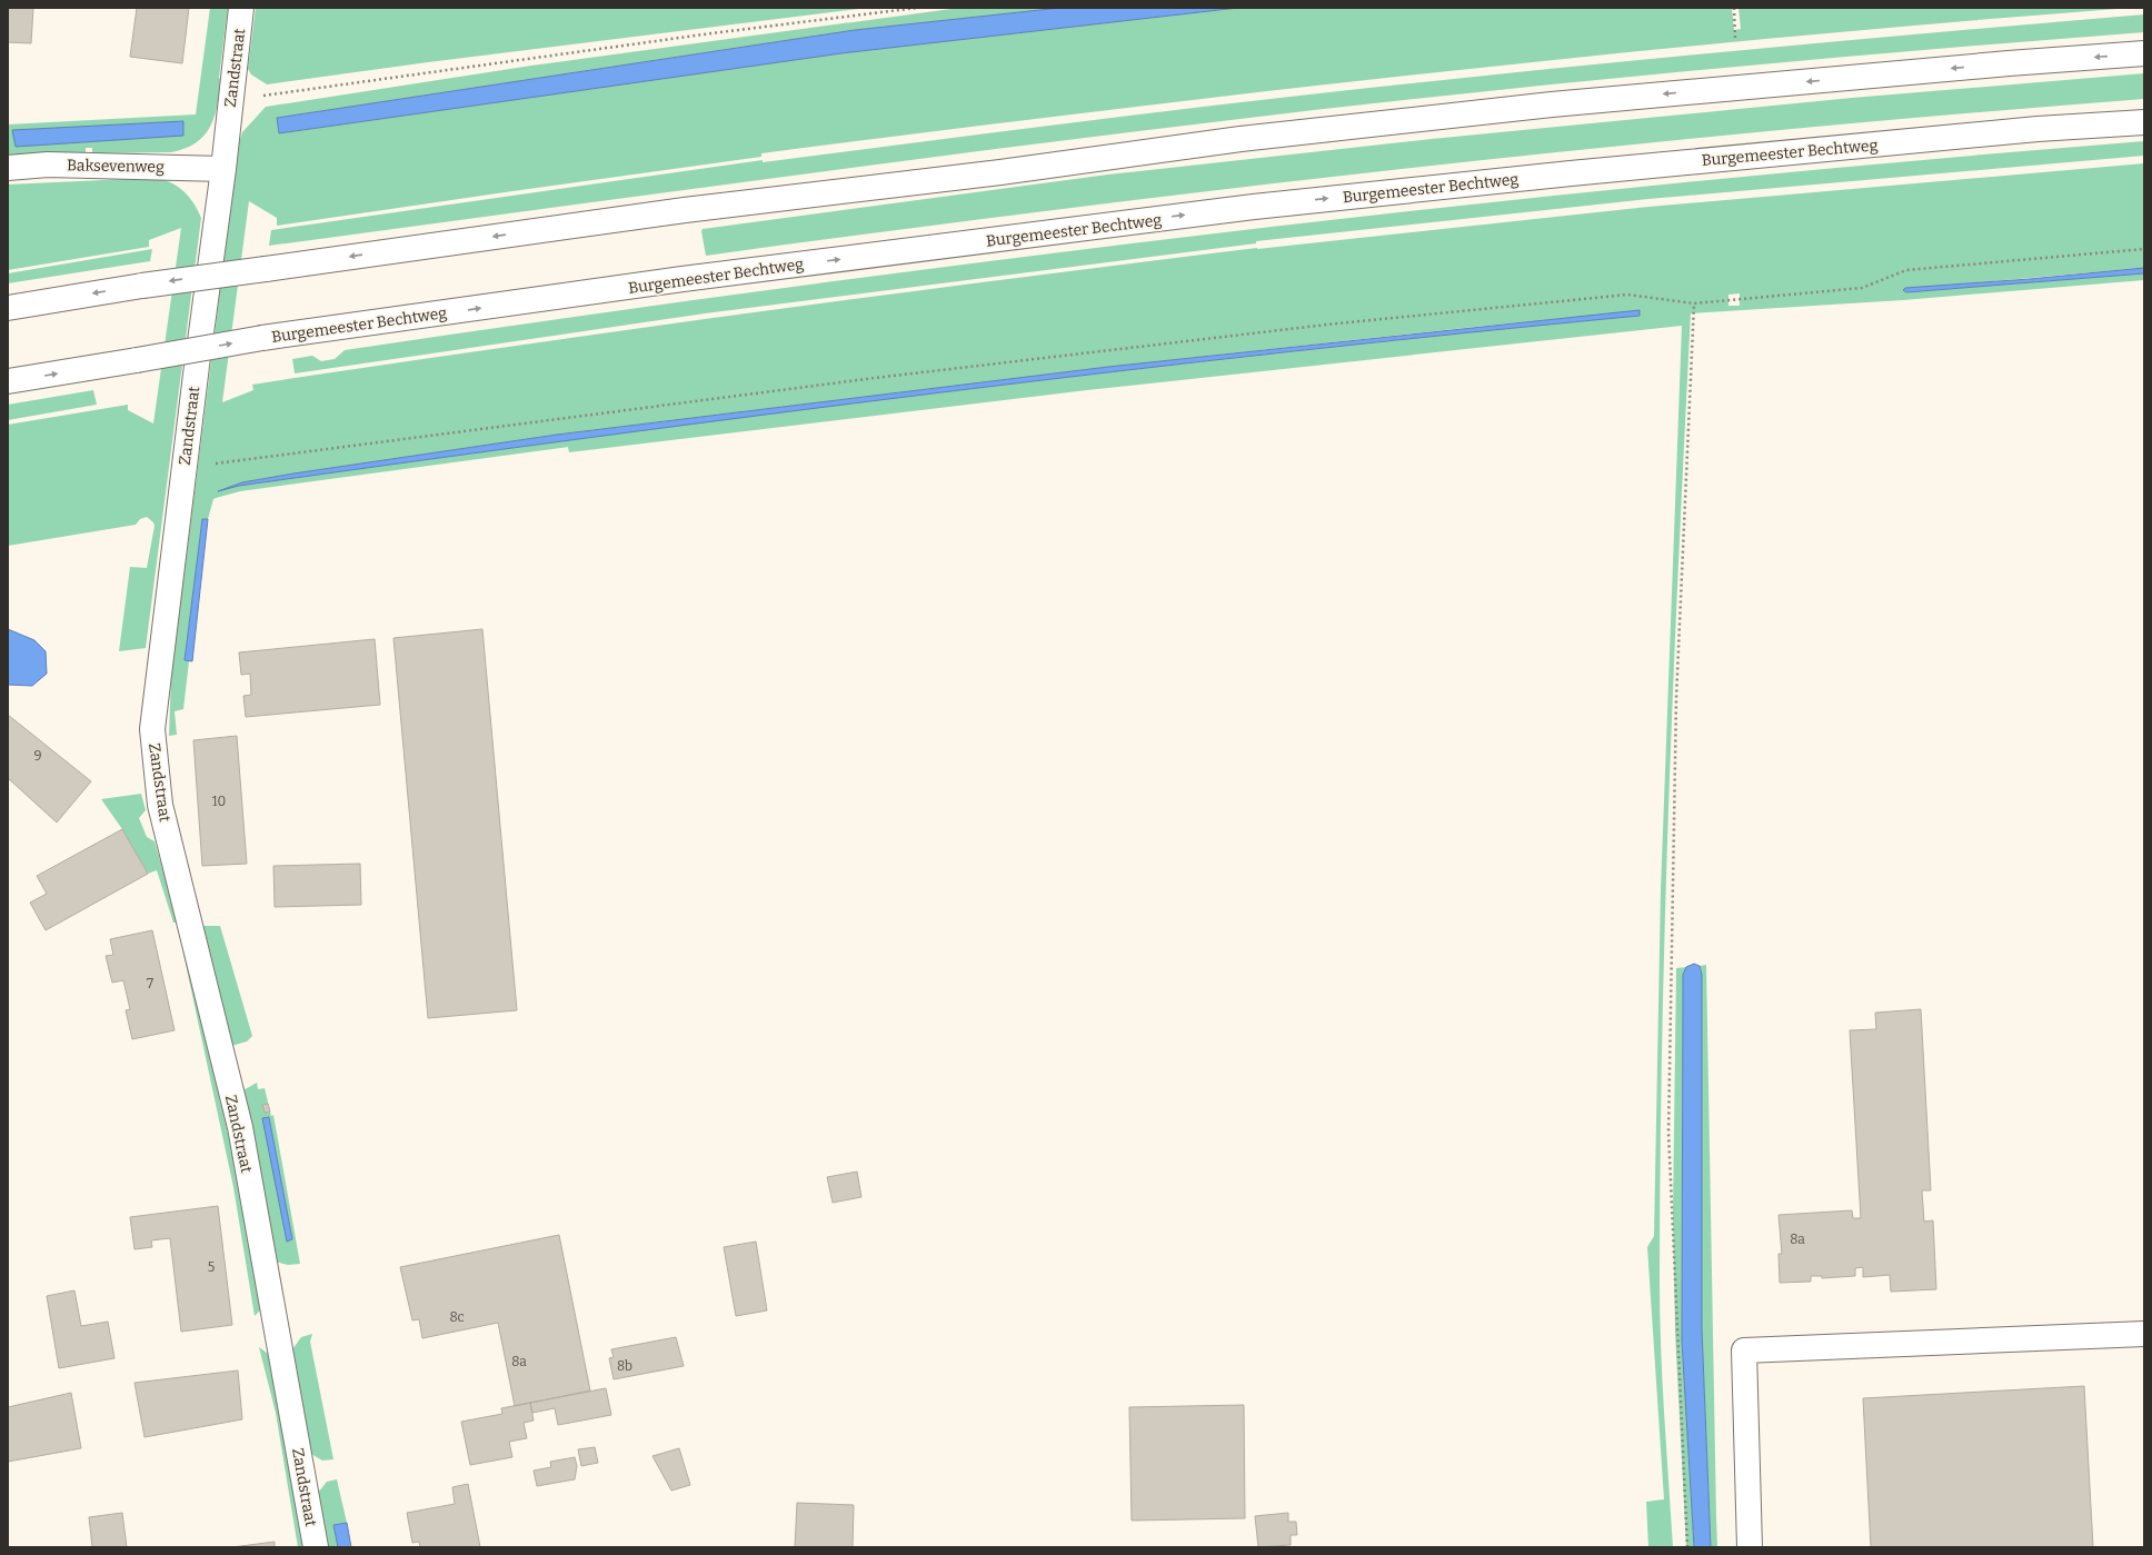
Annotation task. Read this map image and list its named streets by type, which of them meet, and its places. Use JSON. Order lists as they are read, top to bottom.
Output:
{
  "streets": {
    "main road": ["Zandstraat", "Burgemeester Bechtweg", "Baksevenweg"]
  },
  "crossings": [
    ["Zandstraat", "Baksevenweg"]
  ],
  "house_numbers": [
    "9",
    "10",
    "7",
    "8a",
    "5",
    "8c",
    "8a",
    "8b"
  ]
}
